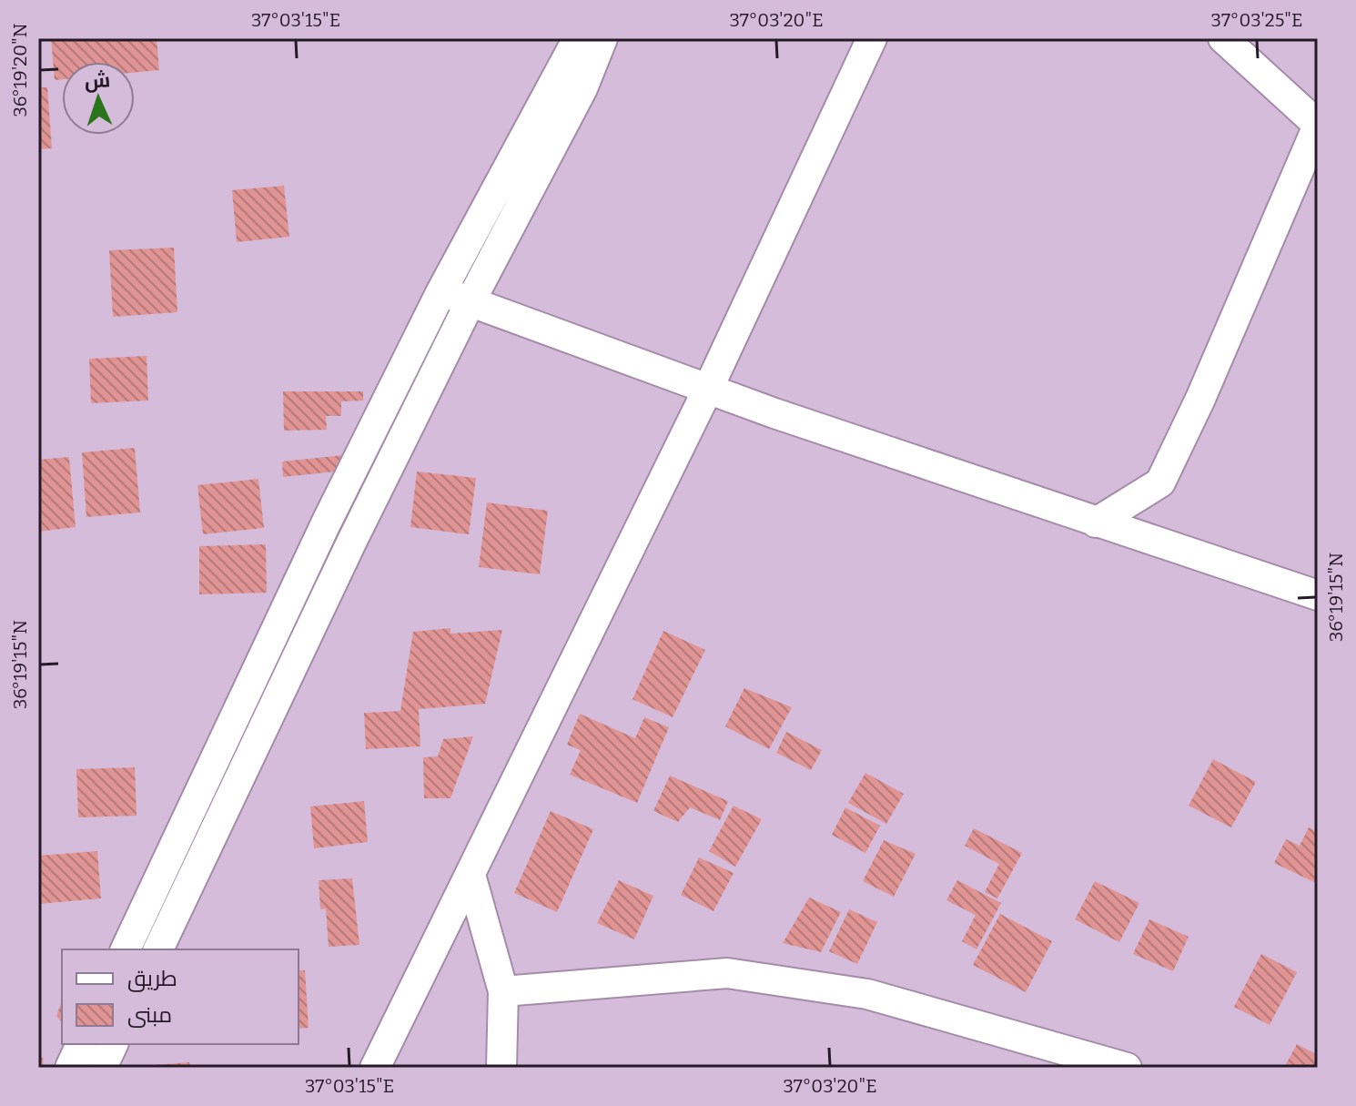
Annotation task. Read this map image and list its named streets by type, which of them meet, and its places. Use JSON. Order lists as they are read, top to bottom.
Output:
{
  "legend": ["طريق", "مبنى"],
  "north": "top",
  "coordinates": [
    "37°03'15\"E",
    "37°03'20\"E",
    "37°03'25\"E",
    "36°19'20\"N",
    "36°19'15\"N"
  ]
}
